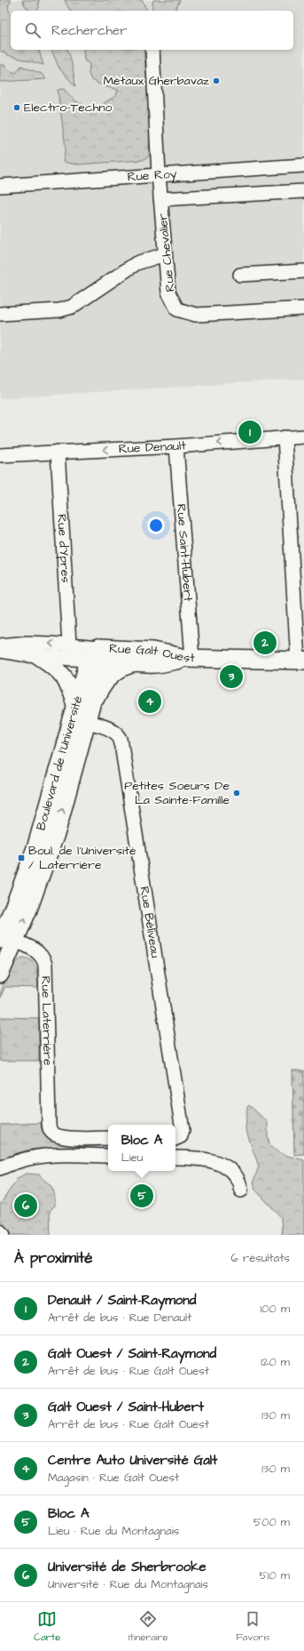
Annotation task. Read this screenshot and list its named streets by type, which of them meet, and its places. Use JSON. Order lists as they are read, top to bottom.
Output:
{
  "streets": {
    "main road": ["Rue Galt Ouest", "Boulevard de l'Université"],
    "street": [
      "Rue Roy",
      "Rue Chevalier",
      "Rue Denault",
      "Rue d'Ypres",
      "Rue Saint-Hubert",
      "Rue Béliveau",
      "Rue Laterrière"
    ]
  },
  "crossings": [
    ["Rue Roy", "Rue Chevalier"],
    ["Rue Denault", "Rue d'Ypres"],
    ["Rue Denault", "Rue Saint-Hubert"],
    ["Rue d'Ypres", "Rue Galt Ouest"],
    ["Rue Saint-Hubert", "Rue Galt Ouest"],
    ["Boulevard de l'Université", "Rue Béliveau"],
    ["Boulevard de l'Université", "Rue Laterrière"]
  ],
  "one_way": ["Rue Denault"],
  "places": {
    "other": ["Métaux Gherbavaz", "Electro-Techno", "Petites Soeurs De La Sainte-Famille"],
    "transit": ["Boul. de l'Université / Laterrière"]
  },
  "page": {
    "search": "Rechercher",
    "pins": [
      "1",
      "2",
      "3",
      "4",
      "5",
      "6"
    ],
    "popup": ["Bloc A", "Lieu"],
    "heading": ["À proximité", "6 résultats"],
    "list": [
      {
        "mark": "1",
        "name": "Denault / Saint-Raymond",
        "note": "Arrêt de bus · Rue Denault",
        "value": "100 m"
      },
      {
        "mark": "2",
        "name": "Galt Ouest / Saint-Raymond",
        "note": "Arrêt de bus · Rue Galt Ouest",
        "value": "120 m"
      },
      {
        "mark": "3",
        "name": "Galt Ouest / Saint-Hubert",
        "note": "Arrêt de bus · Rue Galt Ouest",
        "value": "130 m"
      },
      {
        "mark": "4",
        "name": "Centre Auto Université Galt",
        "note": "Magasin · Rue Galt Ouest",
        "value": "130 m"
      },
      {
        "mark": "5",
        "name": "Bloc A",
        "note": "Lieu · Rue du Montagnais",
        "value": "500 m"
      },
      {
        "mark": "6",
        "name": "Université de Sherbrooke",
        "note": "Université · Rue du Montagnais",
        "value": "510 m"
      }
    ],
    "nav": ["Carte", "Itinéraire", "Favoris"]
  }
}
